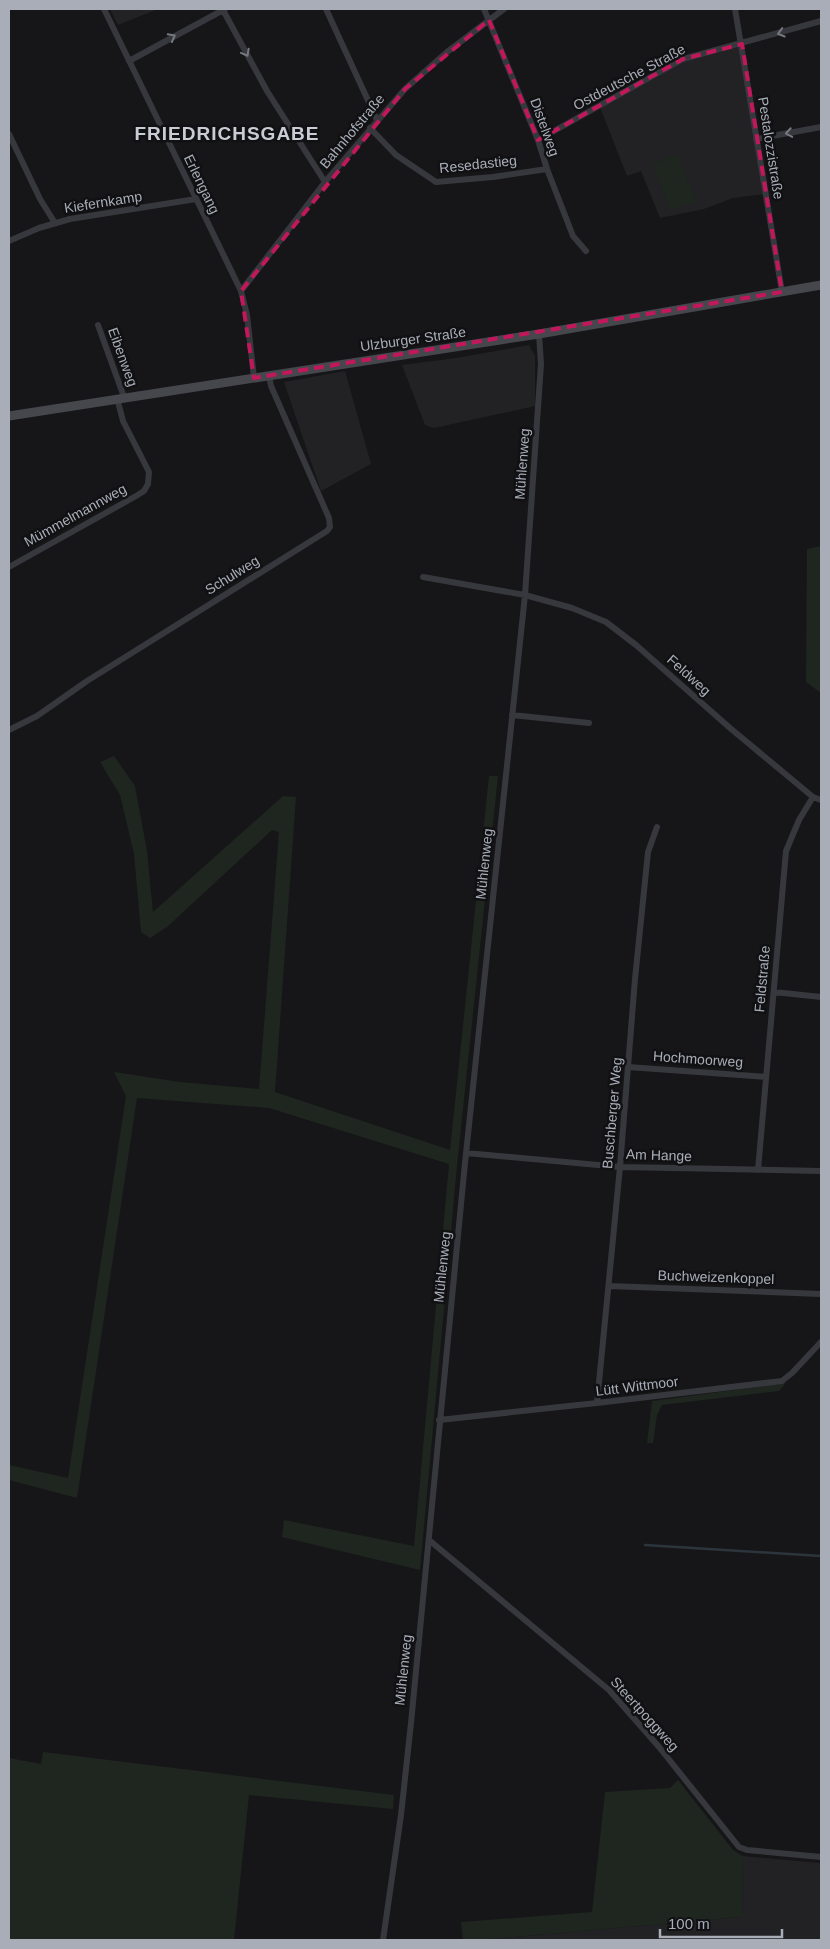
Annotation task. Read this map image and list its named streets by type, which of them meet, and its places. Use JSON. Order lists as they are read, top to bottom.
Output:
{
  "streets": {
    "main road": ["Ulzburger Straße"],
    "street": [
      "Ostdeutsche Straße",
      "Distelweg",
      "Bahnhofstraße",
      "Pestalozzistraße",
      "Resedastieg",
      "Erlengang",
      "Kiefernkamp",
      "Eibenweg",
      "Mühlenweg",
      "Mümmelmannweg",
      "Schulweg",
      "Feldweg",
      "Feldstraße",
      "Hochmoorweg",
      "Buschberger Weg",
      "Am Hange",
      "Buchweizenkoppel",
      "Lütt Wittmoor",
      "Steertpoggweg"
    ]
  },
  "crossings": [
    ["Ostdeutsche Straße", "Distelweg"],
    ["Ostdeutsche Straße", "Pestalozzistraße"],
    ["Distelweg", "Bahnhofstraße"],
    ["Distelweg", "Resedastieg"],
    ["Bahnhofstraße", "Resedastieg"],
    ["Bahnhofstraße", "Erlengang"],
    ["Pestalozzistraße", "Ulzburger Straße"],
    ["Erlengang", "Kiefernkamp"],
    ["Erlengang", "Ulzburger Straße"],
    ["Ulzburger Straße", "Eibenweg"],
    ["Ulzburger Straße", "Mühlenweg"],
    ["Ulzburger Straße", "Mümmelmannweg"],
    ["Ulzburger Straße", "Schulweg"],
    ["Eibenweg", "Mümmelmannweg"],
    ["Mühlenweg", "Feldweg"],
    ["Mühlenweg", "Am Hange"],
    ["Mühlenweg", "Lütt Wittmoor"],
    ["Mühlenweg", "Steertpoggweg"],
    ["Feldweg", "Feldstraße"],
    ["Feldstraße", "Hochmoorweg"],
    ["Feldstraße", "Am Hange"],
    ["Hochmoorweg", "Buschberger Weg"],
    ["Buschberger Weg", "Am Hange"],
    ["Buschberger Weg", "Buchweizenkoppel"],
    ["Buschberger Weg", "Lütt Wittmoor"]
  ],
  "districts": ["FRIEDRICHSGABE"],
  "scale_bar": "100 m"
}
